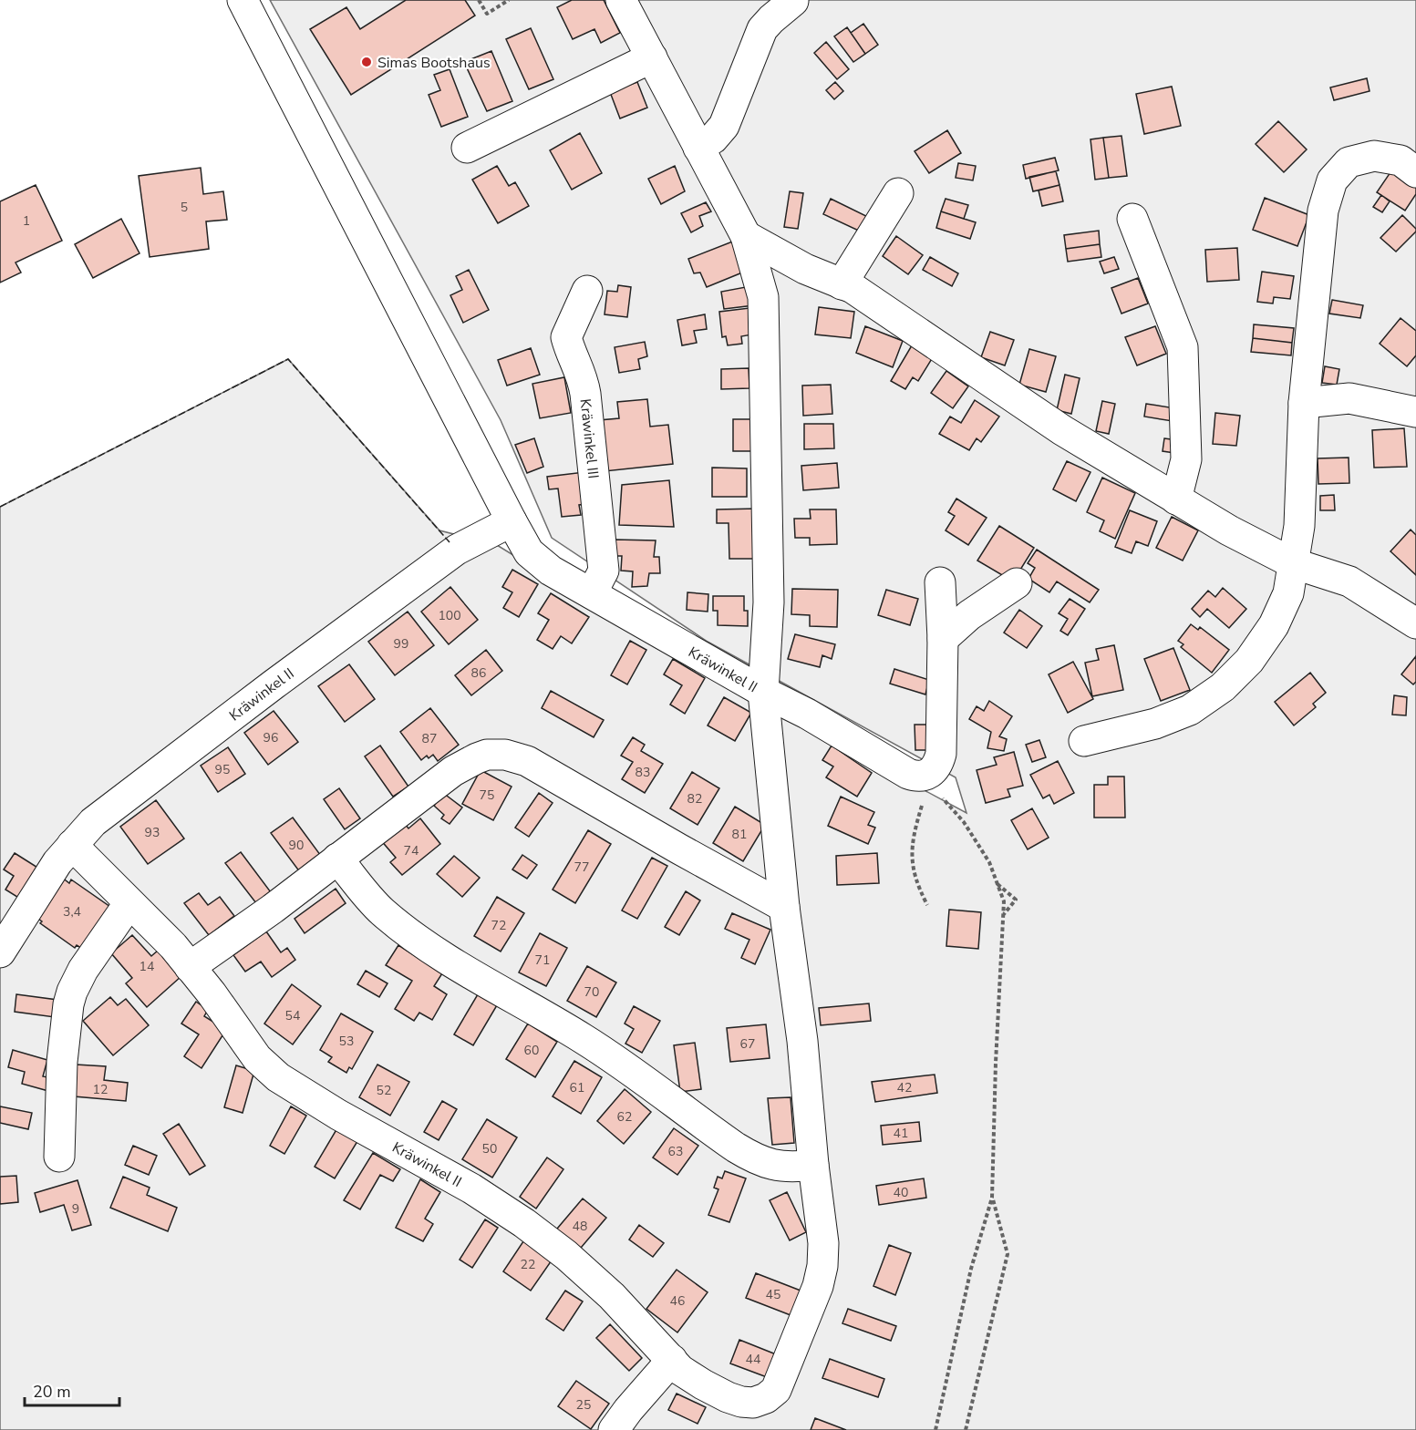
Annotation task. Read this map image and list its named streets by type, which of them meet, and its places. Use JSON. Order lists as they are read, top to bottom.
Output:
{
  "streets": {
    "lane": ["Kräwinkel III", "Kräwinkel II"]
  },
  "crossings": [
    ["Kräwinkel III", "Kräwinkel II"]
  ],
  "places": ["Simas Bootshaus"],
  "house_numbers": [
    "5",
    "1",
    "100",
    "99",
    "86",
    "96",
    "87",
    "95",
    "83",
    "75",
    "82",
    "93",
    "81",
    "90",
    "74",
    "77",
    "3,4",
    "72",
    "71",
    "14",
    "70",
    "54",
    "53",
    "67",
    "60",
    "61",
    "42",
    "12",
    "52",
    "62",
    "41",
    "50",
    "63",
    "40",
    "9",
    "48",
    "22",
    "45",
    "46",
    "44",
    "25"
  ],
  "scale_bar": "20 m"
}
